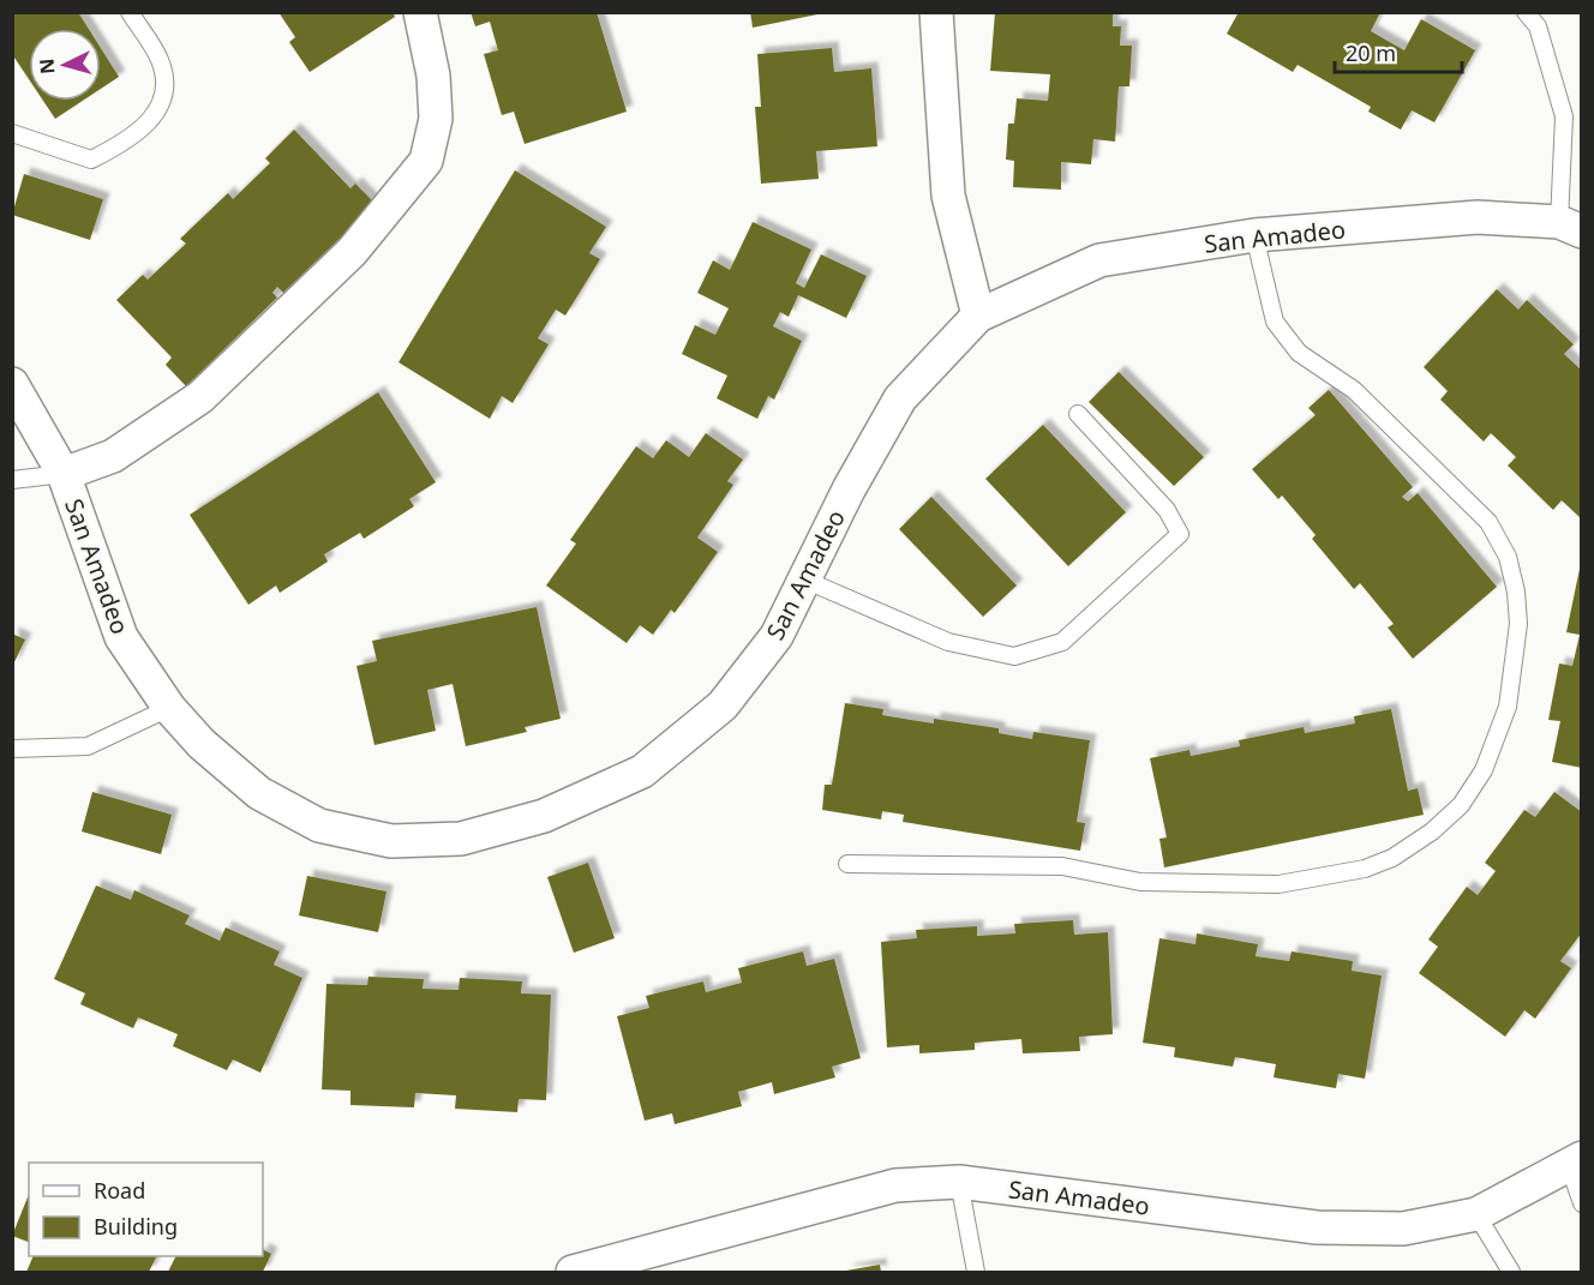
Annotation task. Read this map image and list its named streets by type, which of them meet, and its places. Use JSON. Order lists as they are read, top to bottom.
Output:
{
  "streets": {
    "street": ["San Amadeo"]
  },
  "legend": ["Road", "Building"],
  "scale_bar": "20 m",
  "north": "left"
}
